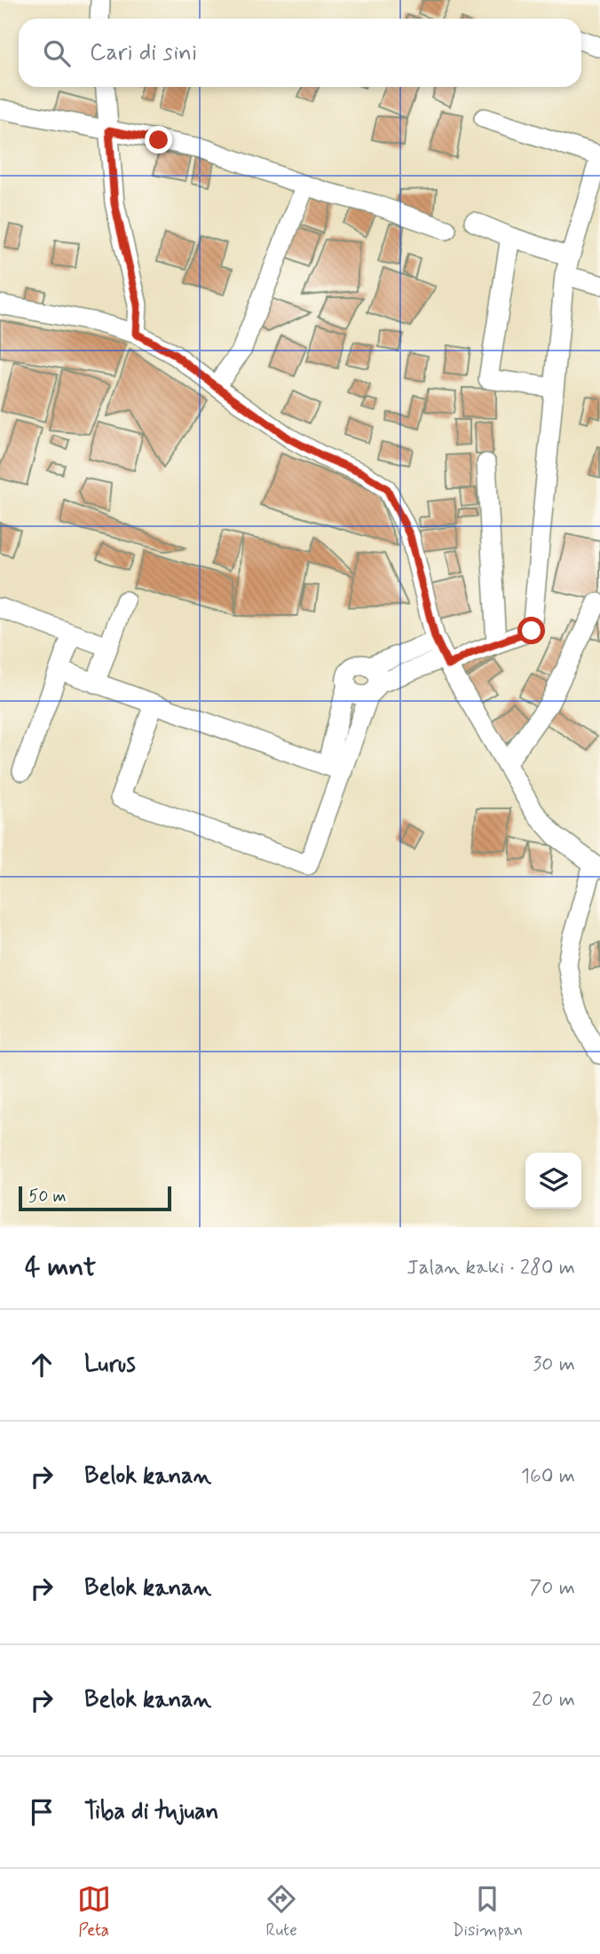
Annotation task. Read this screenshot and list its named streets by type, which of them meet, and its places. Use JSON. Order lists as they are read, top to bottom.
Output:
{
  "scale_bar": "50 m",
  "page": {
    "search": "Cari di sini",
    "scale": "50 m",
    "heading": ["4 mnt", "Jalan kaki · 280 m"],
    "list": [
      ["Lurus", "30 m"],
      ["Belok kanan", "160 m"],
      ["Belok kanan", "70 m"],
      ["Belok kanan", "20 m"],
      "Tiba di tujuan"
    ],
    "nav": ["Peta", "Rute", "Disimpan"]
  }
}
